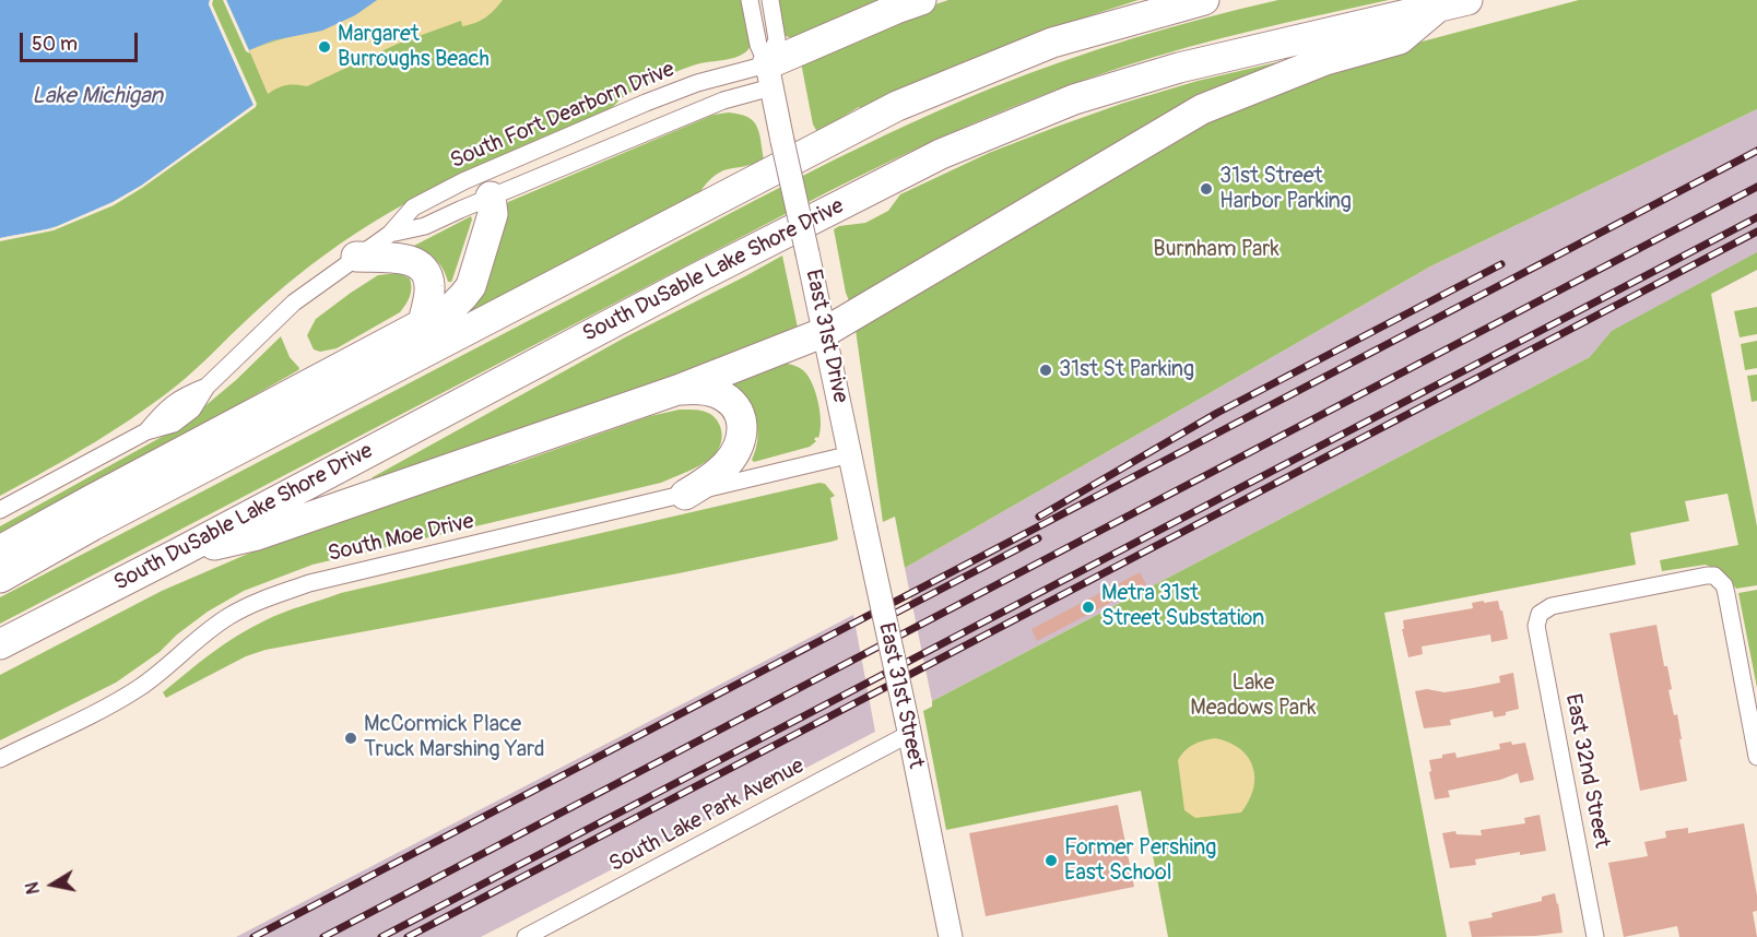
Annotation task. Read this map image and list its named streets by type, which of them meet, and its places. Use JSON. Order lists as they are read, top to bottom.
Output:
{
  "streets": {
    "highway": ["South DuSable Lake Shore Drive"],
    "main road": ["East 31st Drive", "East 31st Street"],
    "street": [
      "South Fort Dearborn Drive",
      "South Moe Drive",
      "East 32nd Street",
      "South Lake Park Avenue"
    ]
  },
  "crossings": [
    ["South Fort Dearborn Drive", "East 31st Drive"],
    ["East 31st Drive", "South Moe Drive"],
    ["East 31st Drive", "East 31st Street"],
    ["South Moe Drive", "East 31st Street"],
    ["East 31st Street", "South Lake Park Avenue"]
  ],
  "water": ["Lake Michigan"],
  "parks": ["Burnham Park", "Lake Meadows Park"],
  "places": [
    "Margaret Burroughs Beach",
    "31st Street Harbor Parking",
    "31st St Parking",
    "Metra 31st Street Substation",
    "McCormick Place Truck Marshing Yard",
    "Former Pershing East School"
  ],
  "scale_bar": "50 m",
  "north": "left"
}
